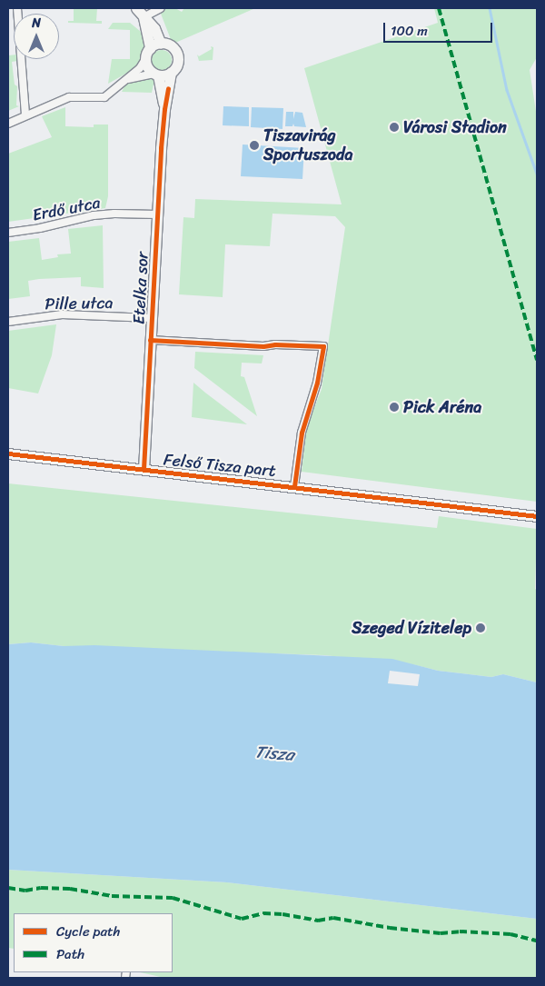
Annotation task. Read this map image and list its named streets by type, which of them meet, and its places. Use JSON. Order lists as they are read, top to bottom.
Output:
{
  "streets": {
    "street": [
      "Erdő utca",
      "Etelka sor",
      "Pille utca",
      "Felső Tisza part"
    ]
  },
  "crossings": [
    ["Erdő utca", "Etelka sor"],
    ["Etelka sor", "Pille utca"],
    ["Etelka sor", "Felső Tisza part"]
  ],
  "water": ["Tisza"],
  "places": [
    "Városi Stadion",
    "Tiszavirág Sportuszoda",
    "Pick Aréna",
    "Szeged Vízitelep"
  ],
  "legend": ["Cycle path", "Path"],
  "scale_bar": "100 m",
  "north": "top"
}
